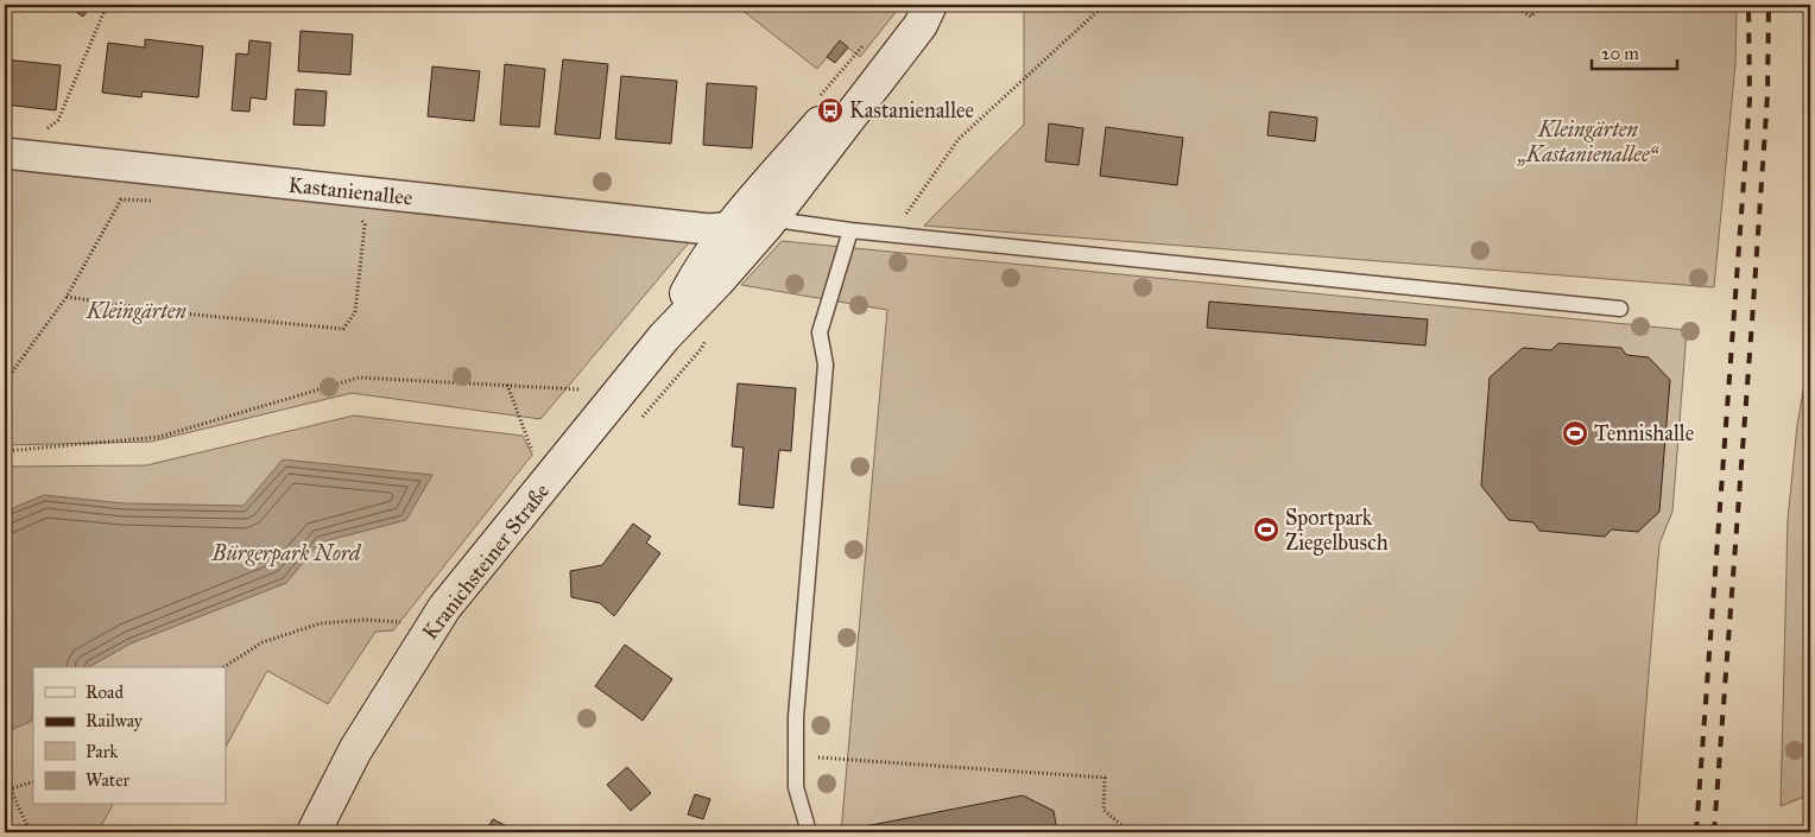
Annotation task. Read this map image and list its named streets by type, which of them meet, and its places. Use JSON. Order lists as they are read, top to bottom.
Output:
{
  "streets": {
    "main road": ["Kranichsteiner Straße"],
    "street": ["Kastanienallee"]
  },
  "crossings": [
    ["Kastanienallee", "Kranichsteiner Straße"]
  ],
  "parks": ["Kleingärten „Kastanienallee“", "Kleingärten", "Bürgerpark Nord"],
  "places": {
    "bus stop": ["Kastanienallee"],
    "sports": ["Tennishalle", "Sportpark Ziegelbusch"]
  },
  "legend": [
    "Road",
    "Railway",
    "Park",
    "Water"
  ],
  "scale_bar": "20 m"
}
